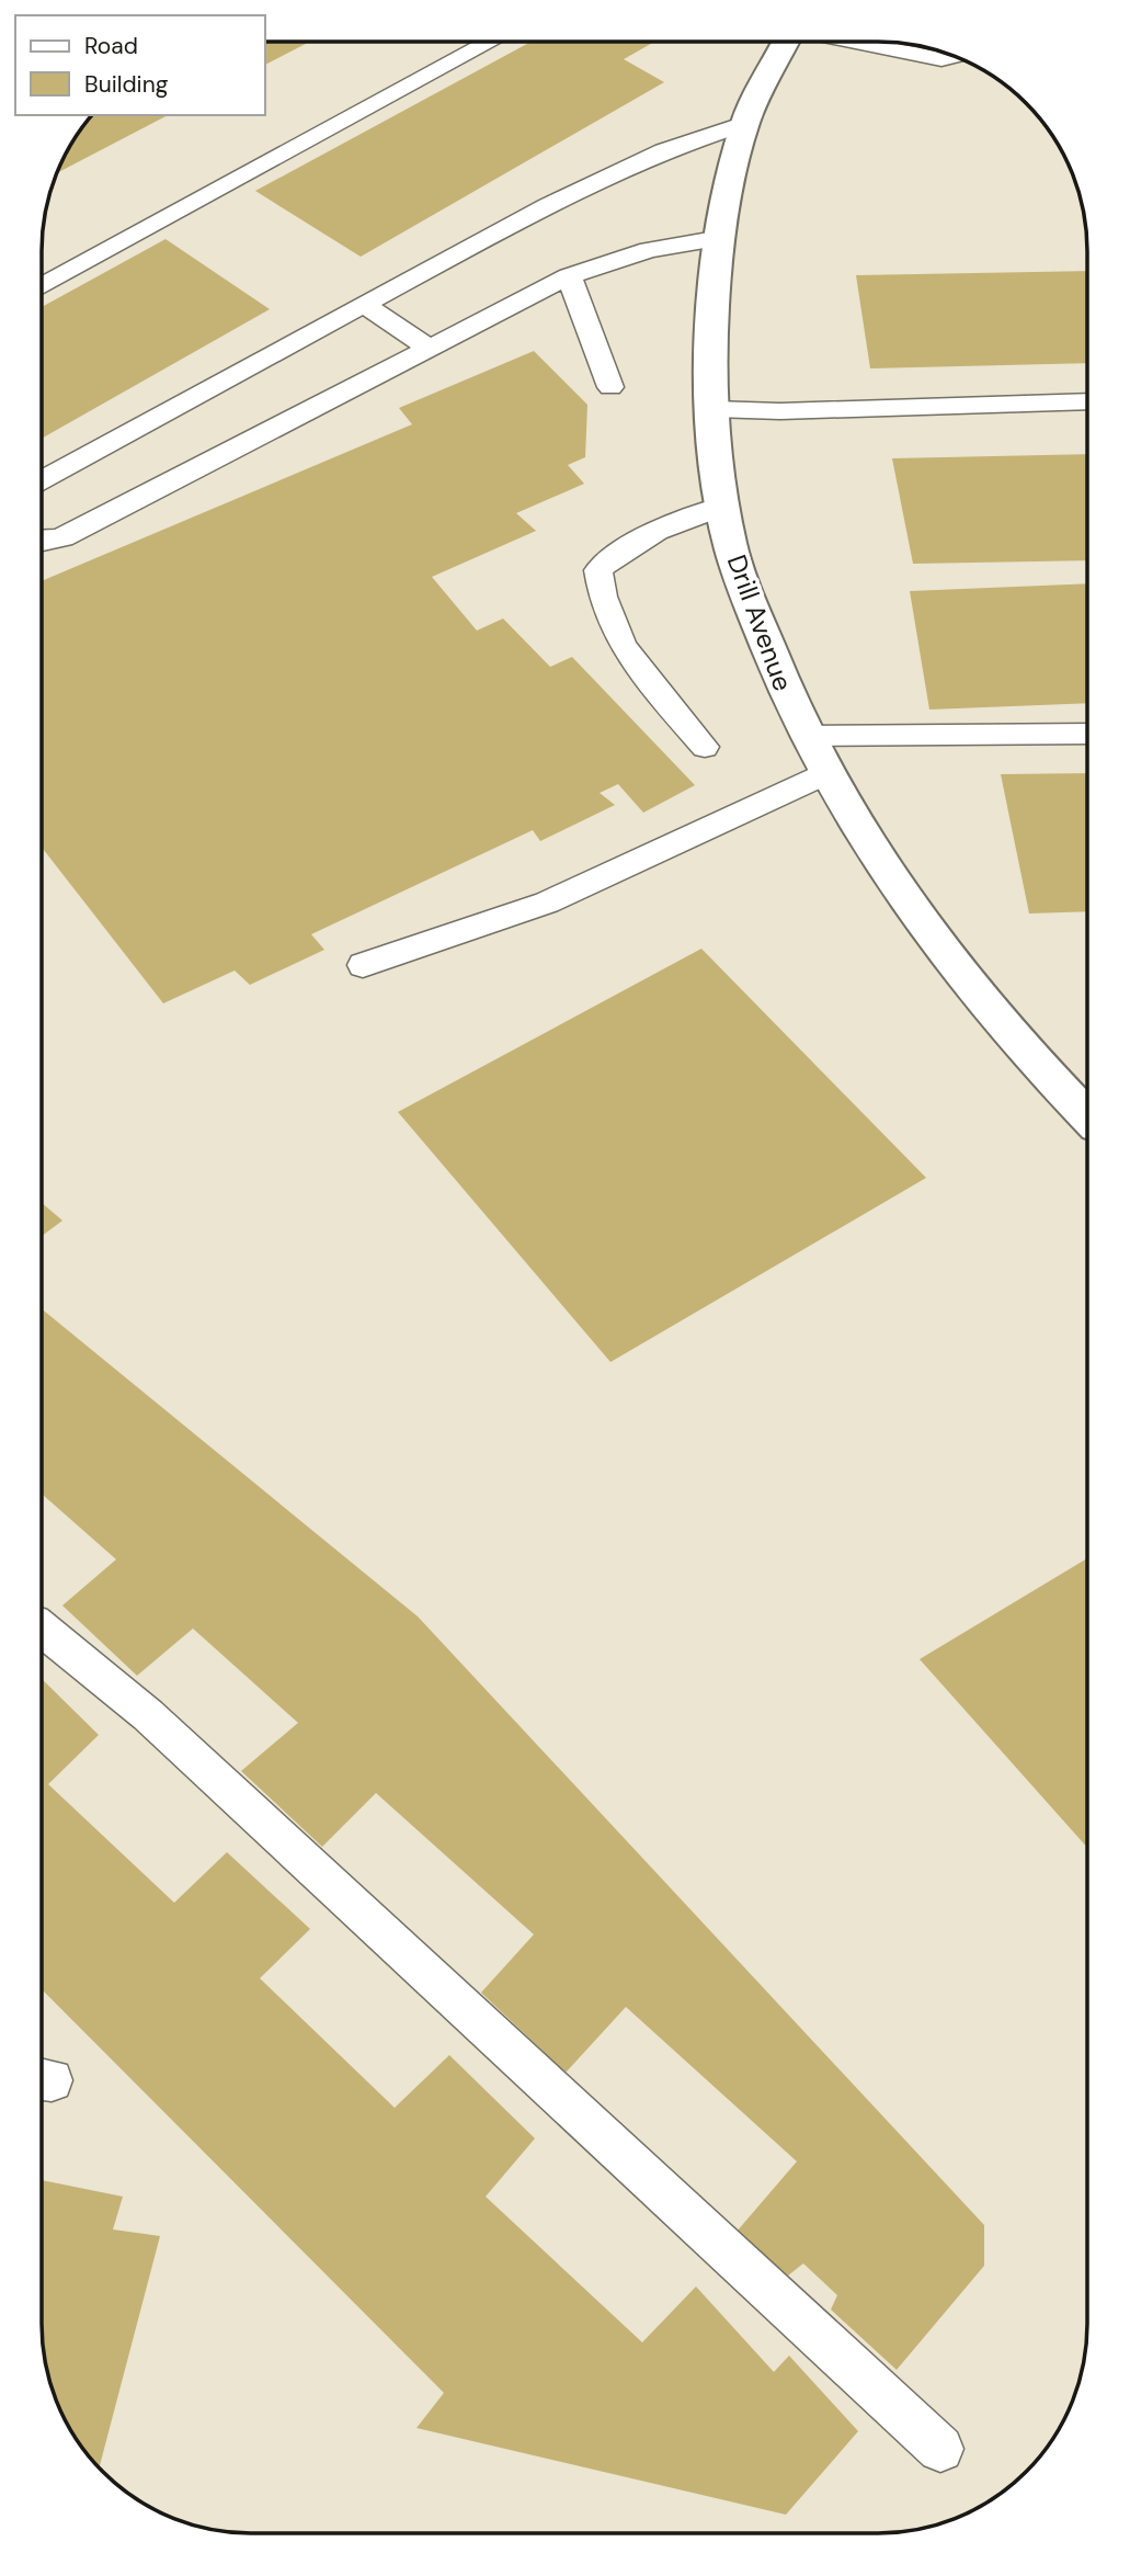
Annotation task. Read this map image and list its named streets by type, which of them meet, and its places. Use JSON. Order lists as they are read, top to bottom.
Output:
{
  "streets": {
    "street": ["Drill Avenue"]
  },
  "legend": ["Road", "Building"]
}
